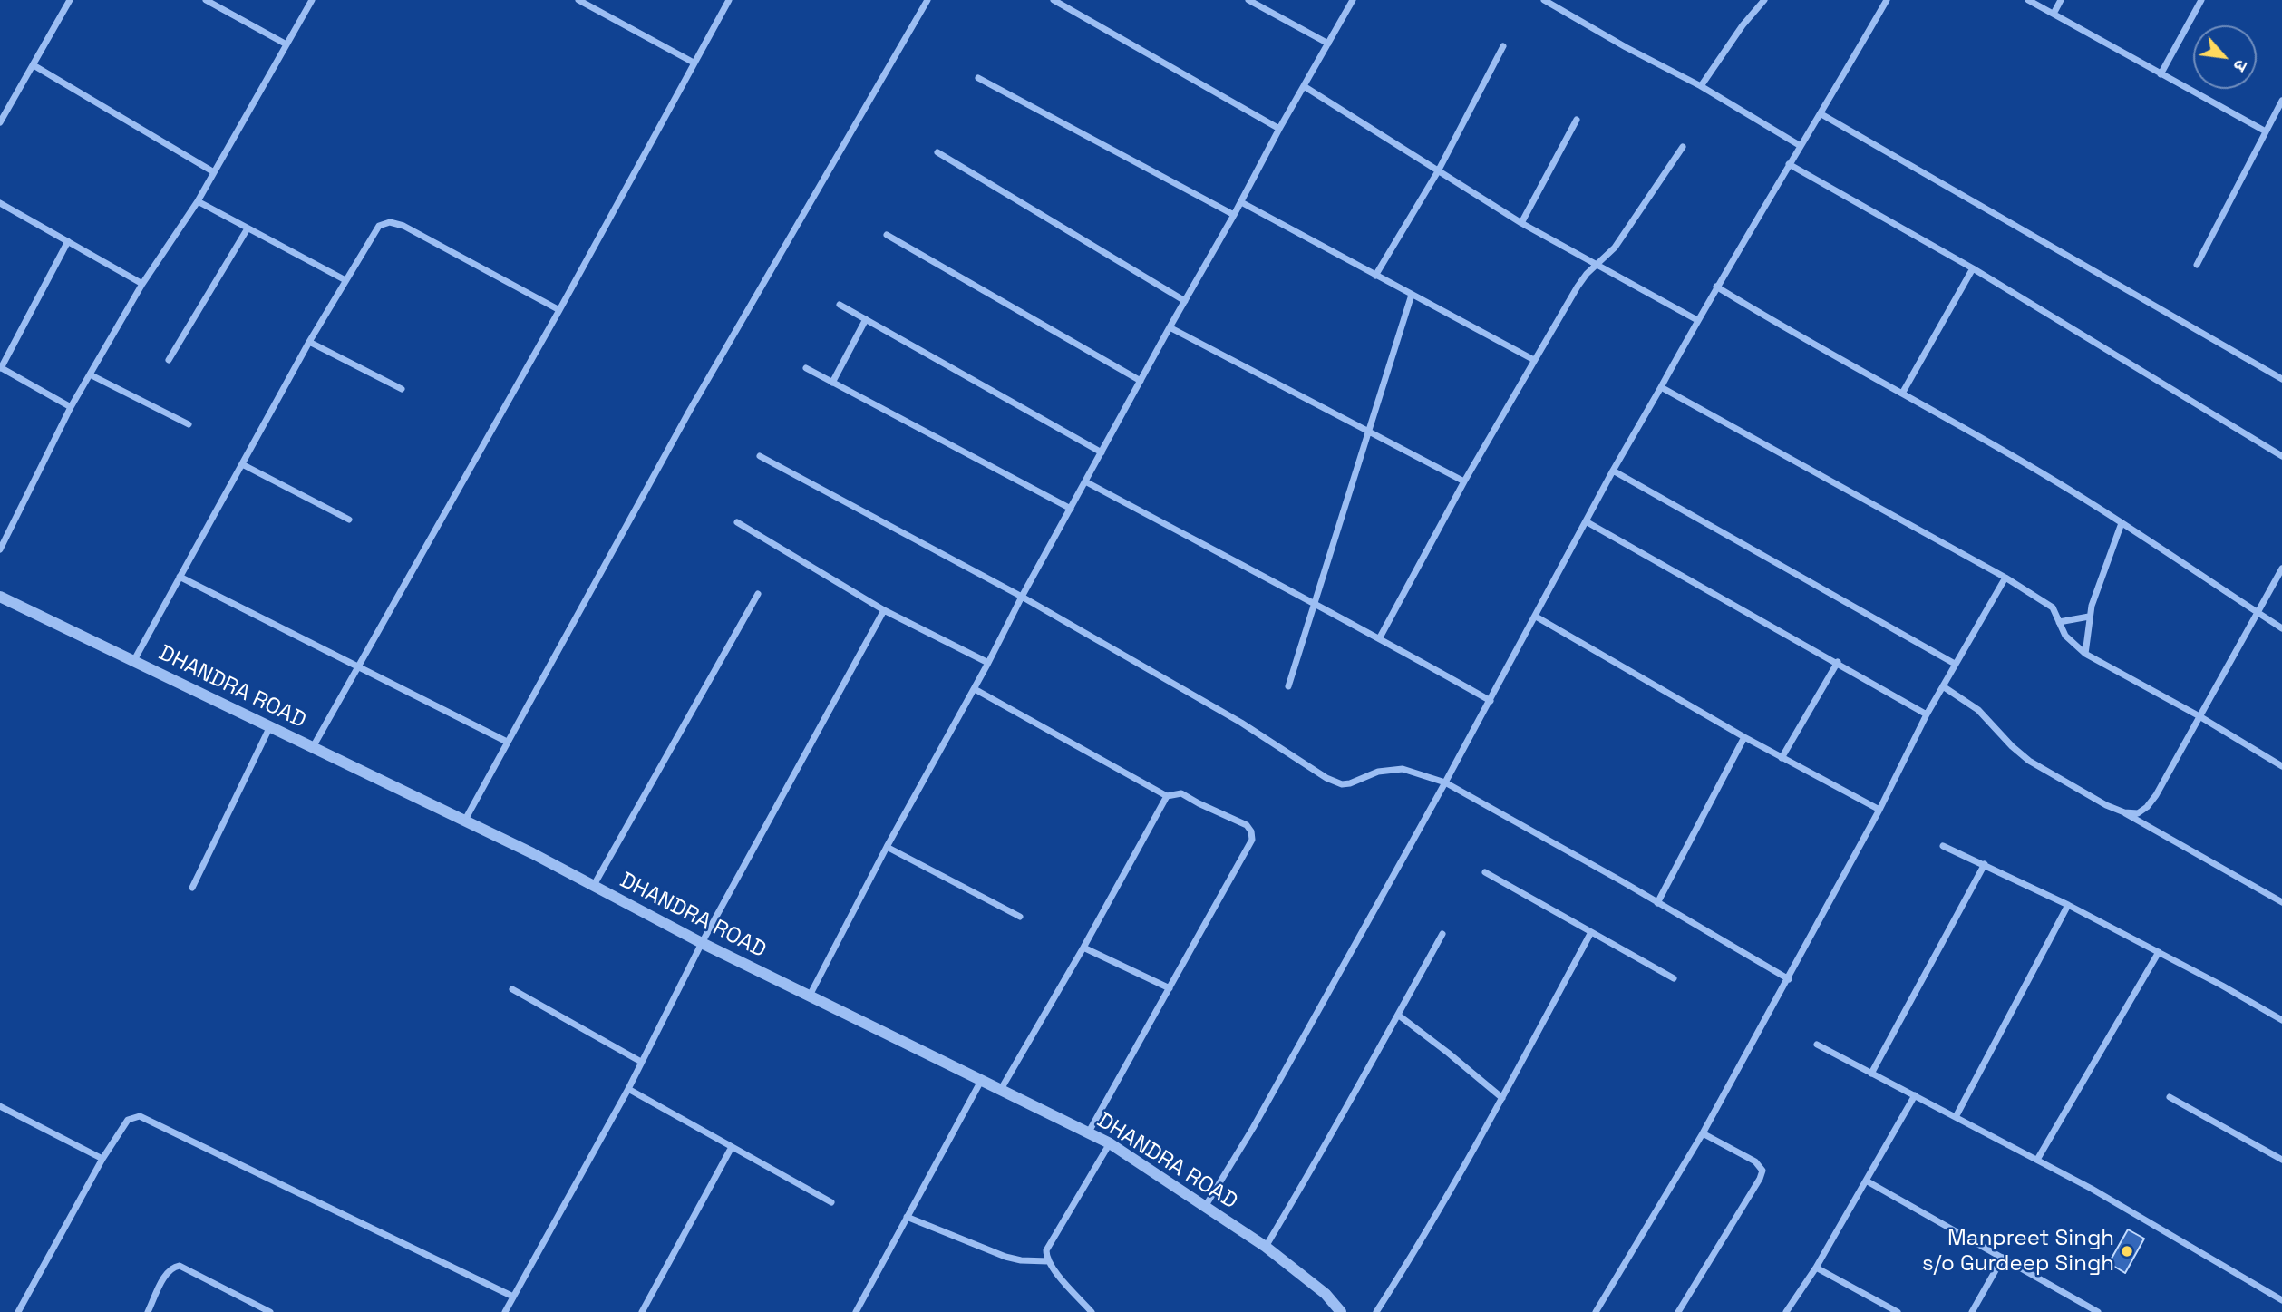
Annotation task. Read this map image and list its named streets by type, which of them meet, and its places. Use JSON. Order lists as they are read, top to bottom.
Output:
{
  "streets": {
    "street": ["DHANDRA ROAD"]
  },
  "places": ["Manpreet Singh s/o Gurdeep Singh"],
  "north": "bottom right"
}
